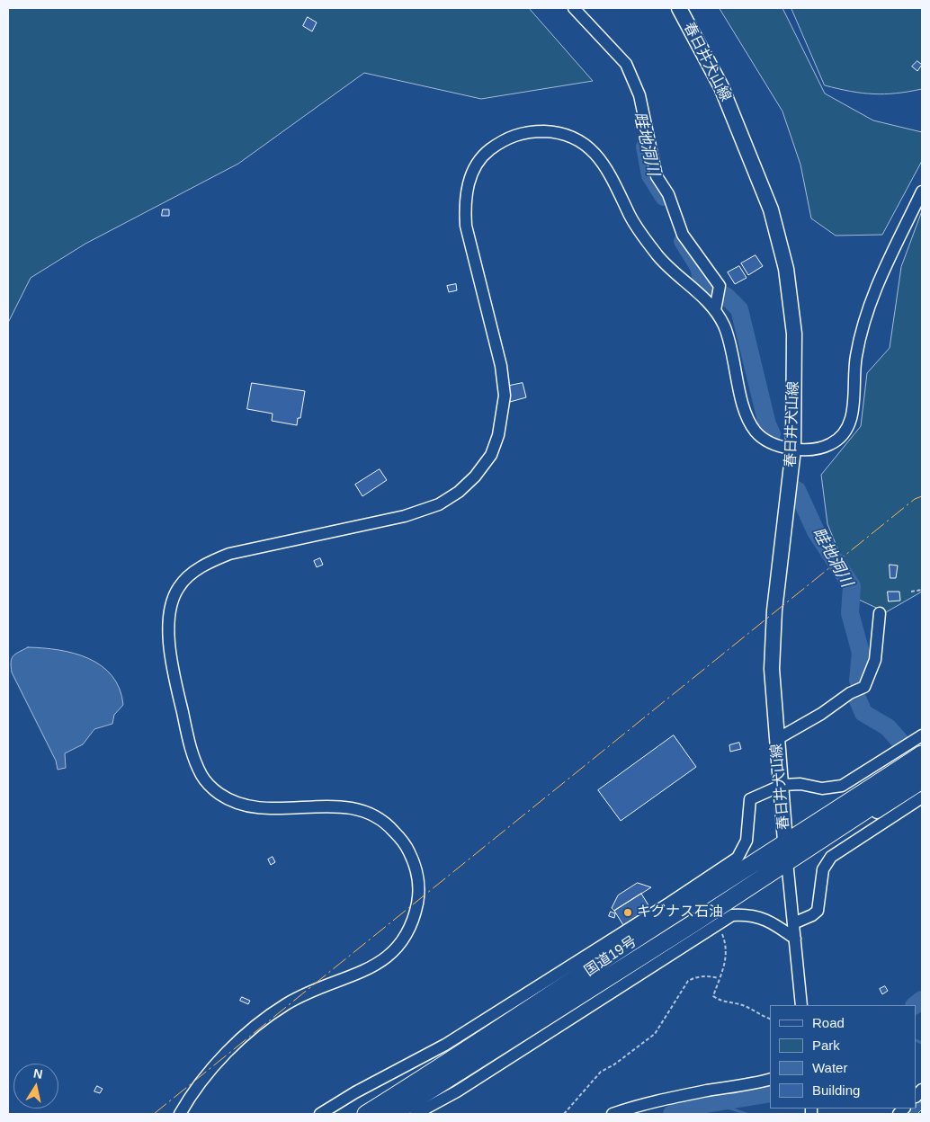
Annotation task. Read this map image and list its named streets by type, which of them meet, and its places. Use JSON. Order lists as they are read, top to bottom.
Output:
{
  "streets": {
    "highway": ["国道19号"],
    "main road": ["春日井犬山線"]
  },
  "crossings": [
    ["春日井犬山線", "国道19号"]
  ],
  "water": ["畦地洞川"],
  "places": ["キグナス石油"],
  "legend": [
    "Road",
    "Park",
    "Water",
    "Building"
  ],
  "north": "top"
}
